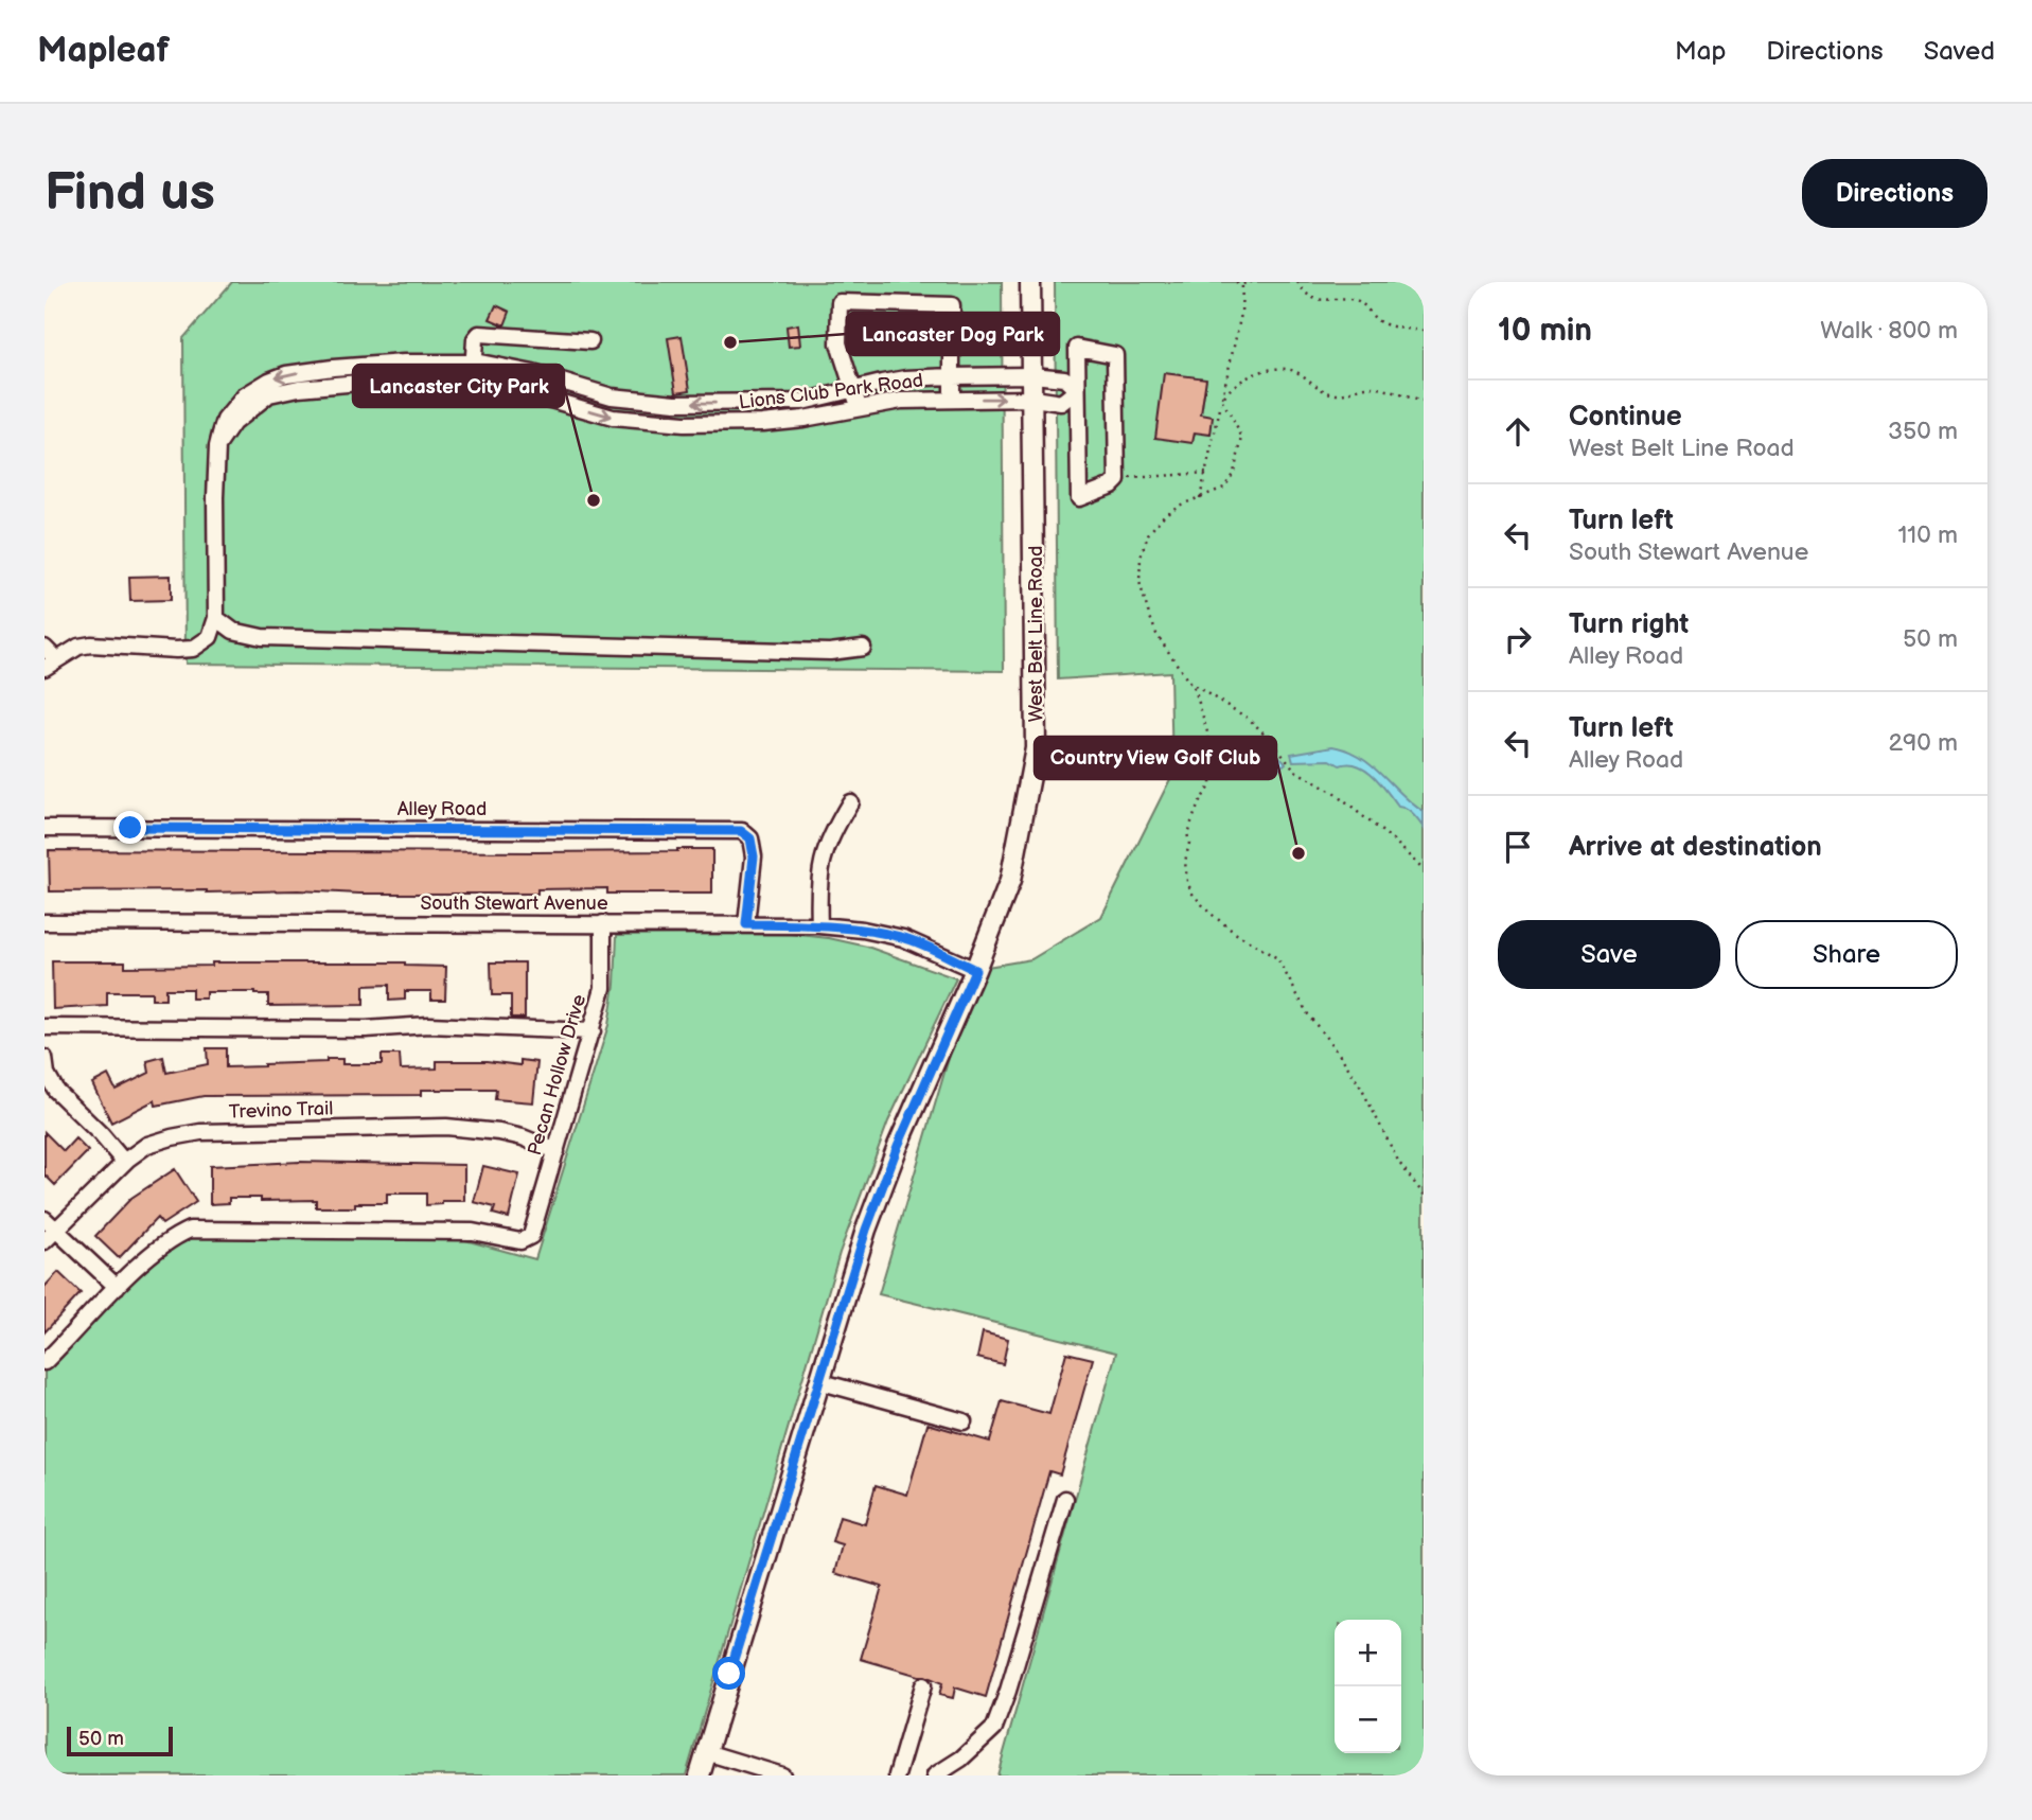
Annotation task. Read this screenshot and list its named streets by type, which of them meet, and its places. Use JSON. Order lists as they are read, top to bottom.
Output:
{
  "streets": {
    "main road": ["West Belt Line Road"],
    "street": [
      "Lions Club Park Road",
      "Alley Road",
      "South Stewart Avenue",
      "Pecan Hollow Drive",
      "Trevino Trail"
    ]
  },
  "crossings": [
    ["Lions Club Park Road", "West Belt Line Road"],
    ["West Belt Line Road", "South Stewart Avenue"],
    ["Alley Road", "South Stewart Avenue"],
    ["South Stewart Avenue", "Pecan Hollow Drive"],
    ["Pecan Hollow Drive", "Trevino Trail"]
  ],
  "places": ["Lancaster Dog Park", "Lancaster City Park", "Country View Golf Club"],
  "scale_bar": "50 m",
  "page": {
    "header": "Mapleaf",
    "nav": ["Map", "Directions", "Saved"],
    "buttons": [
      "Directions",
      ["Save", "Share"]
    ],
    "title": "Find us",
    "heading": ["10 min", "Walk · 800 m"],
    "list": [
      ["Continue", "West Belt Line Road", "350 m"],
      ["Turn left", "South Stewart Avenue", "110 m"],
      ["Turn right", "Alley Road", "50 m"],
      ["Turn left", "Alley Road", "290 m"],
      "Arrive at destination"
    ],
    "map_buttons": ["+", "−"],
    "scale": "50 m"
  }
}
